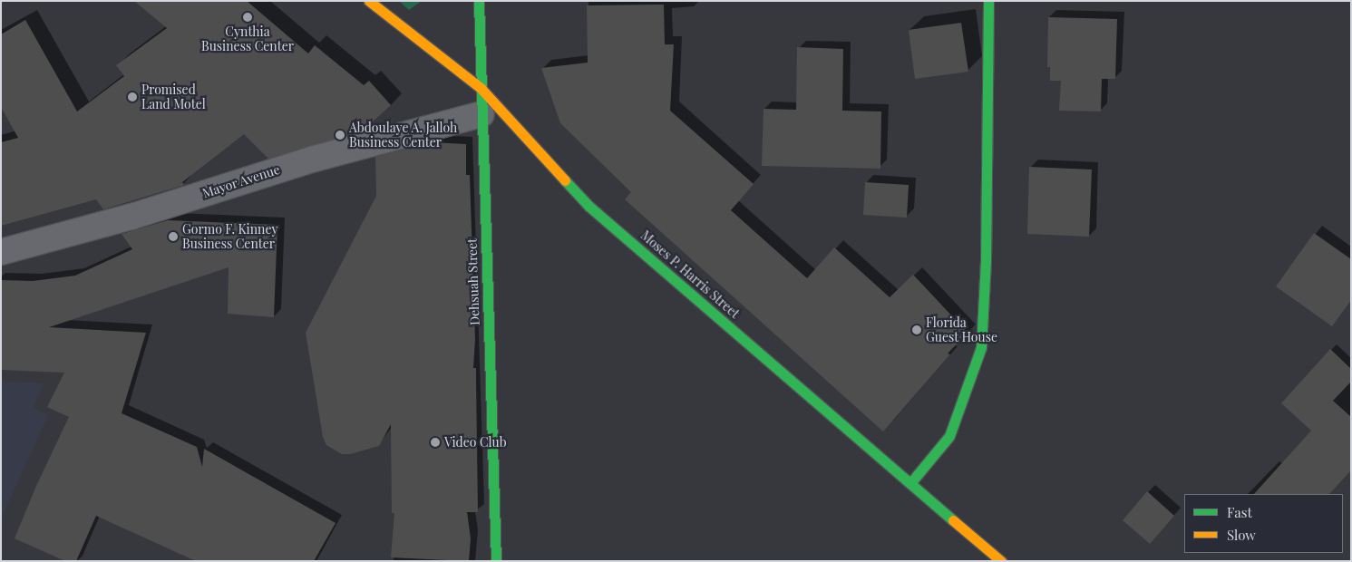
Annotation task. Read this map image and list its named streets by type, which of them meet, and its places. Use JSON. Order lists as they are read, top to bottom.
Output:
{
  "streets": {
    "main road": ["Moses P. Harris Street", "Dehsuah Street"],
    "street": ["Mayor Avenue"]
  },
  "crossings": [
    ["Mayor Avenue", "Dehsuah Street"],
    ["Moses P. Harris Street", "Dehsuah Street"]
  ],
  "places": [
    "Cynthia Business Center",
    "Promised Land Motel",
    "Abdoulaye A. Jalloh Business Center",
    "Gormo F. Kinney Business Center",
    "Florida Guest House",
    "Video Club"
  ],
  "legend": ["Fast", "Slow"]
}
